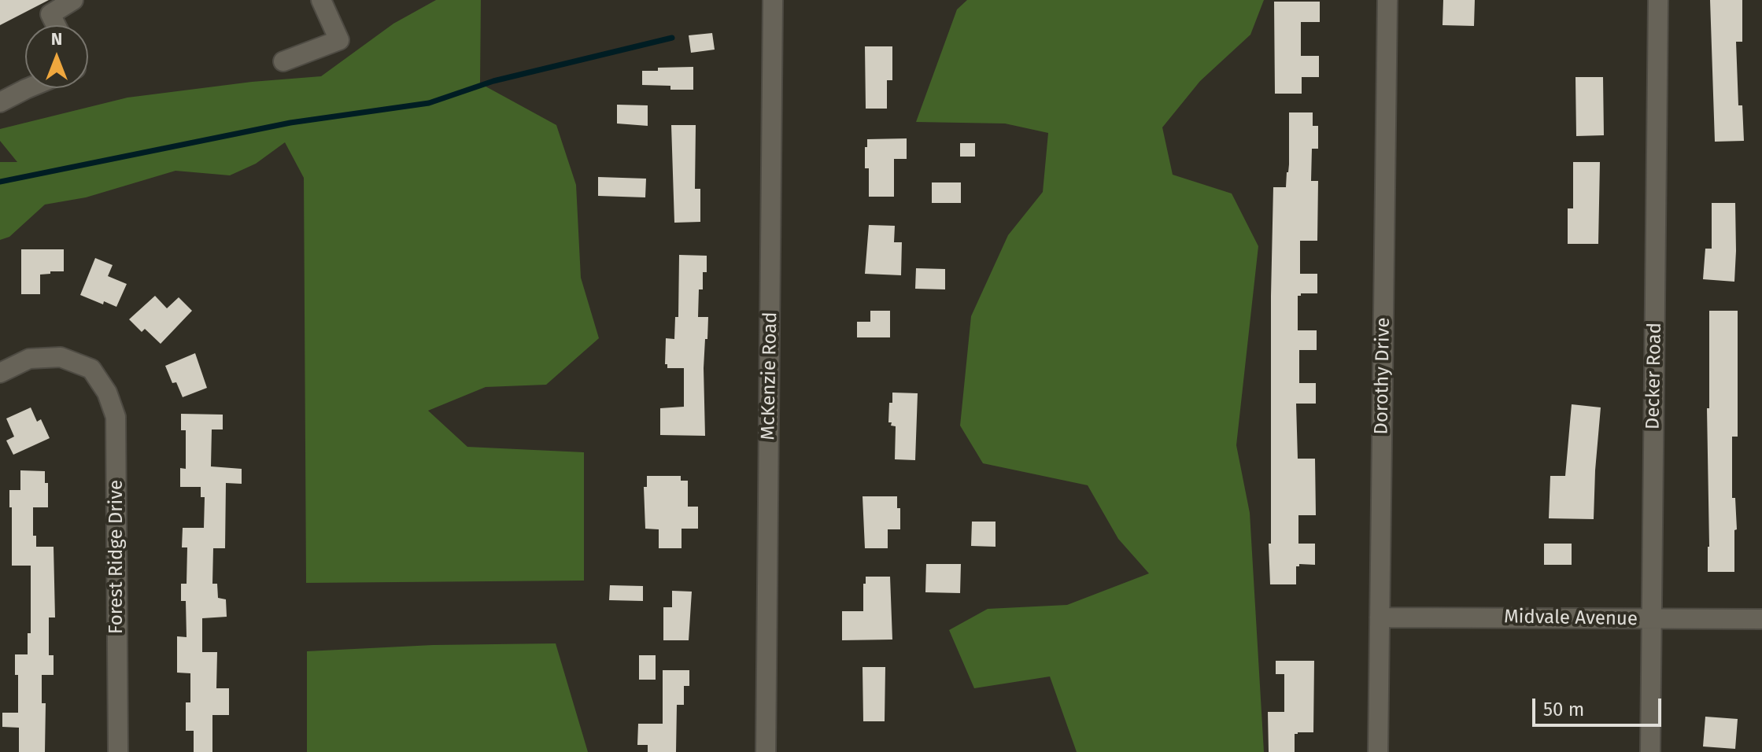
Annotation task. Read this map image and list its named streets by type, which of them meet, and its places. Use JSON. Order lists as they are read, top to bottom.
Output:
{
  "streets": {
    "street": [
      "McKenzie Road",
      "Dorothy Drive",
      "Decker Road",
      "Forest Ridge Drive",
      "Midvale Avenue"
    ]
  },
  "crossings": [
    ["Dorothy Drive", "Midvale Avenue"],
    ["Decker Road", "Midvale Avenue"]
  ],
  "scale_bar": "50 m",
  "north": "top"
}
